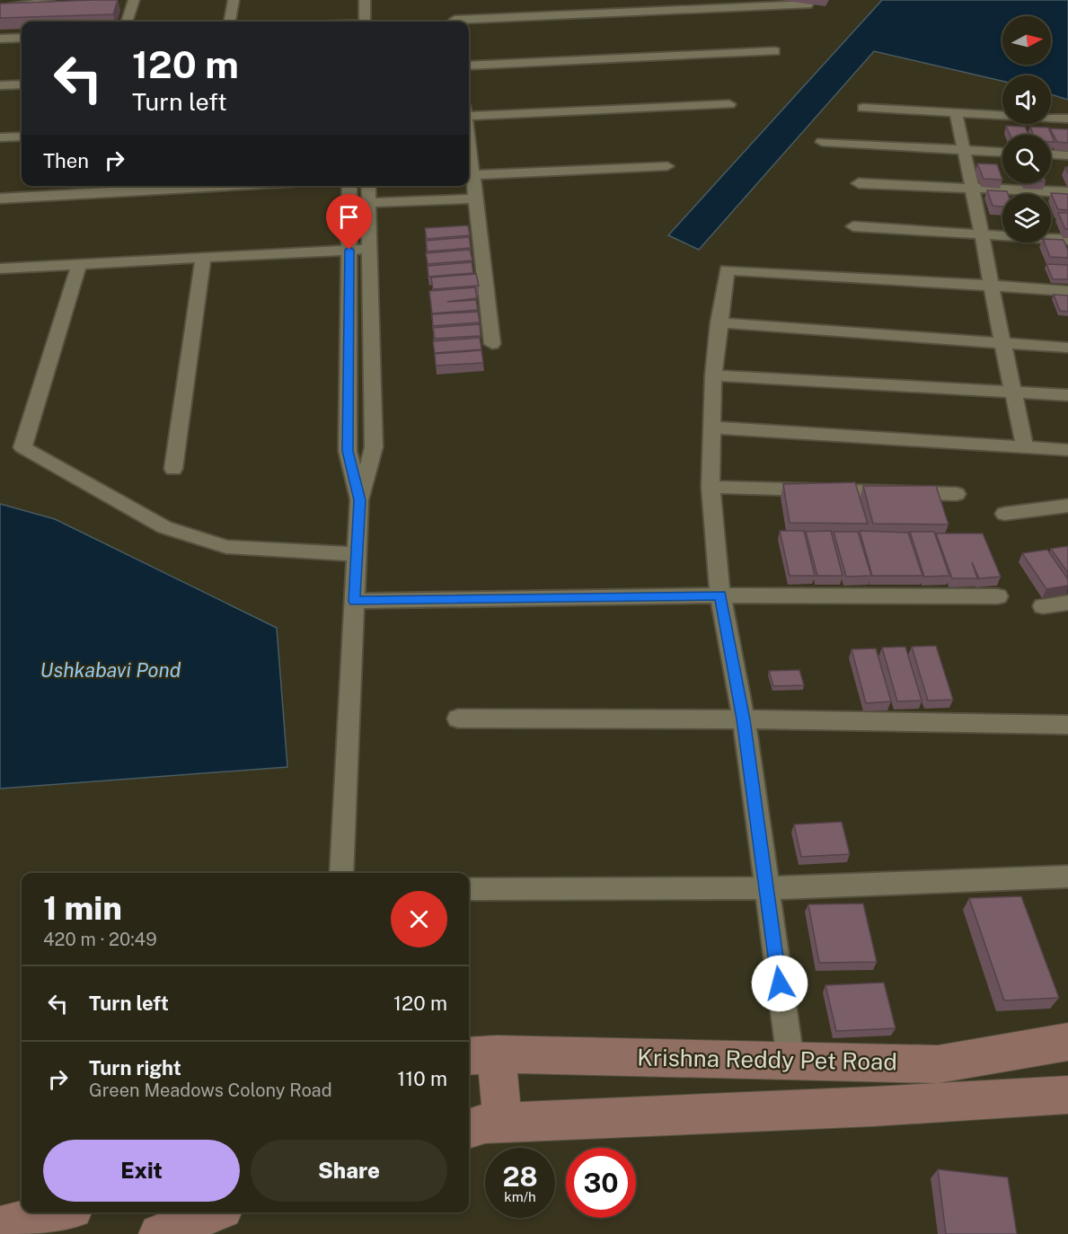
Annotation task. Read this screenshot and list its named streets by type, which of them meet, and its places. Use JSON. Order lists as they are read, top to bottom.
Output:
{
  "streets": {
    "main road": ["Krishna Reddy Pet Road"]
  },
  "water": ["Ushkabavi Pond"],
  "north": "right",
  "page": {
    "turn": ["120 m", "Turn left"],
    "then": "Then",
    "heading": ["1 min", "420 m · 20:49"],
    "list": [
      {
        "name": "Turn left",
        "value": "120 m"
      },
      {
        "name": "Turn right",
        "note": "Green Meadows Colony Road",
        "value": "110 m"
      }
    ],
    "buttons": ["Exit", "Share"],
    "speed": "28 km/h",
    "limit": "30"
  }
}
